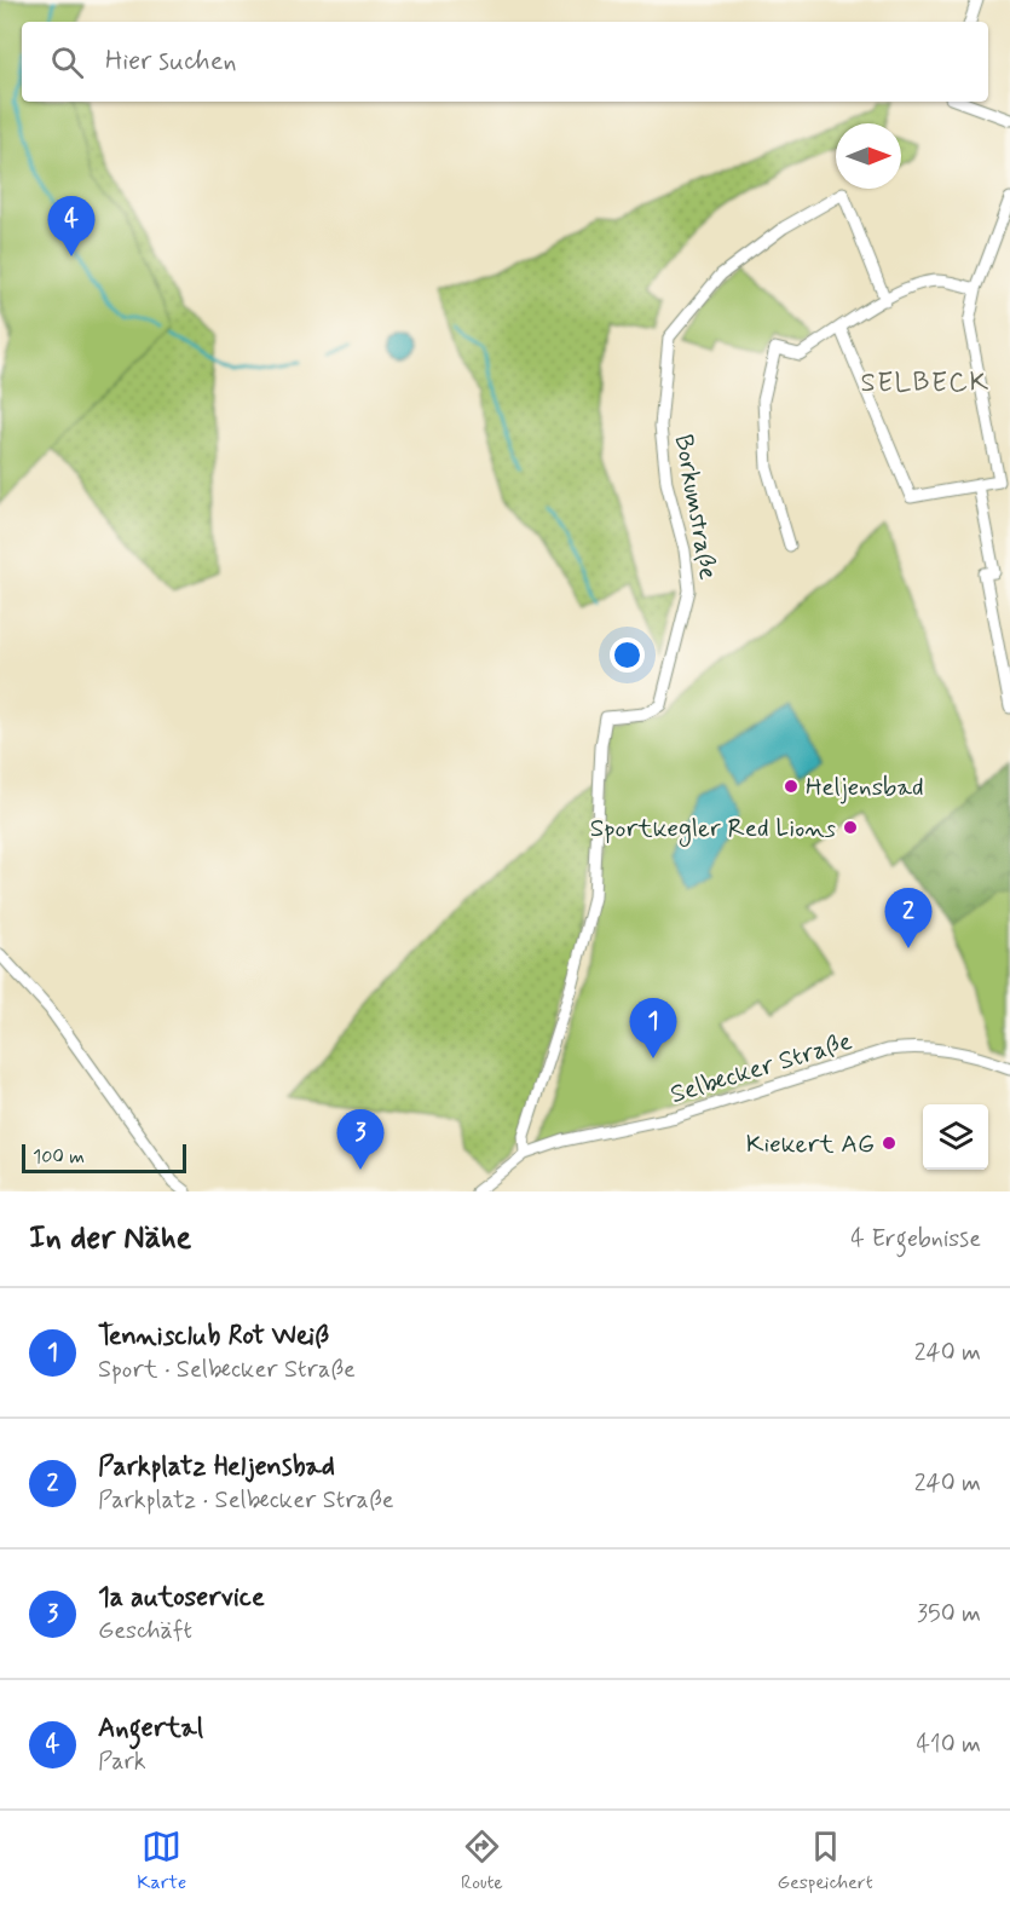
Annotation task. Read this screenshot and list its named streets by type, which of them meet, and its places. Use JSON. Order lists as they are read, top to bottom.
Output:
{
  "streets": {
    "street": ["Borkumstraße", "Selbecker Straße"]
  },
  "crossings": [
    ["Borkumstraße", "Selbecker Straße"]
  ],
  "districts": ["SELBECK"],
  "places": ["Heljensbad", "Sportkegler Red Lions", "Kiekert AG"],
  "scale_bar": "100 m",
  "north": "right",
  "page": {
    "search": "Hier suchen",
    "pins": [
      "4",
      "2",
      "1",
      "3"
    ],
    "scale": "100 m",
    "heading": ["In der Nähe", "4 Ergebnisse"],
    "list": [
      {
        "mark": "1",
        "name": "Tennisclub Rot Weiß",
        "note": "Sport · Selbecker Straße",
        "value": "240 m"
      },
      {
        "mark": "2",
        "name": "Parkplatz Heljensbad",
        "note": "Parkplatz · Selbecker Straße",
        "value": "240 m"
      },
      {
        "mark": "3",
        "name": "1a autoservice",
        "note": "Geschäft",
        "value": "350 m"
      },
      {
        "mark": "4",
        "name": "Angertal",
        "note": "Park",
        "value": "410 m"
      }
    ],
    "nav": ["Karte", "Route", "Gespeichert"]
  }
}
